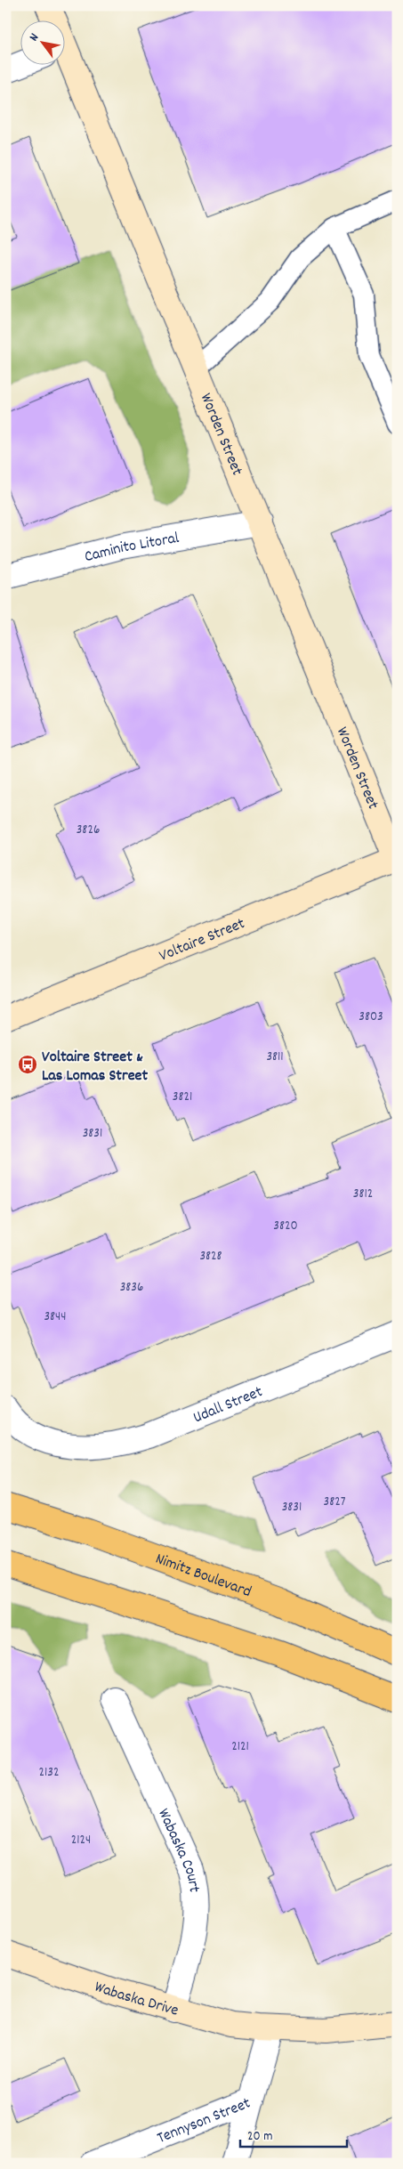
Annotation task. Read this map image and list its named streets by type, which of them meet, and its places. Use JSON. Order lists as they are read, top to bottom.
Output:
{
  "streets": {
    "main road": ["Nimitz Boulevard"],
    "street": [
      "Worden Street",
      "Caminito Litoral",
      "Voltaire Street",
      "Udall Street",
      "Wabaska Court",
      "Wabaska Drive",
      "Tennyson Street"
    ]
  },
  "crossings": [
    ["Worden Street", "Caminito Litoral"],
    ["Worden Street", "Voltaire Street"],
    ["Wabaska Court", "Wabaska Drive"],
    ["Wabaska Drive", "Tennyson Street"]
  ],
  "places": {
    "bus stop": ["Voltaire Street & Las Lomas Street"]
  },
  "house_numbers": [
    "3826",
    "3803",
    "3811",
    "3821",
    "3831",
    "3812",
    "3820",
    "3828",
    "3836",
    "3844",
    "3827",
    "3831",
    "2121",
    "2132",
    "2124"
  ],
  "scale_bar": "20 m",
  "north": "top left"
}
